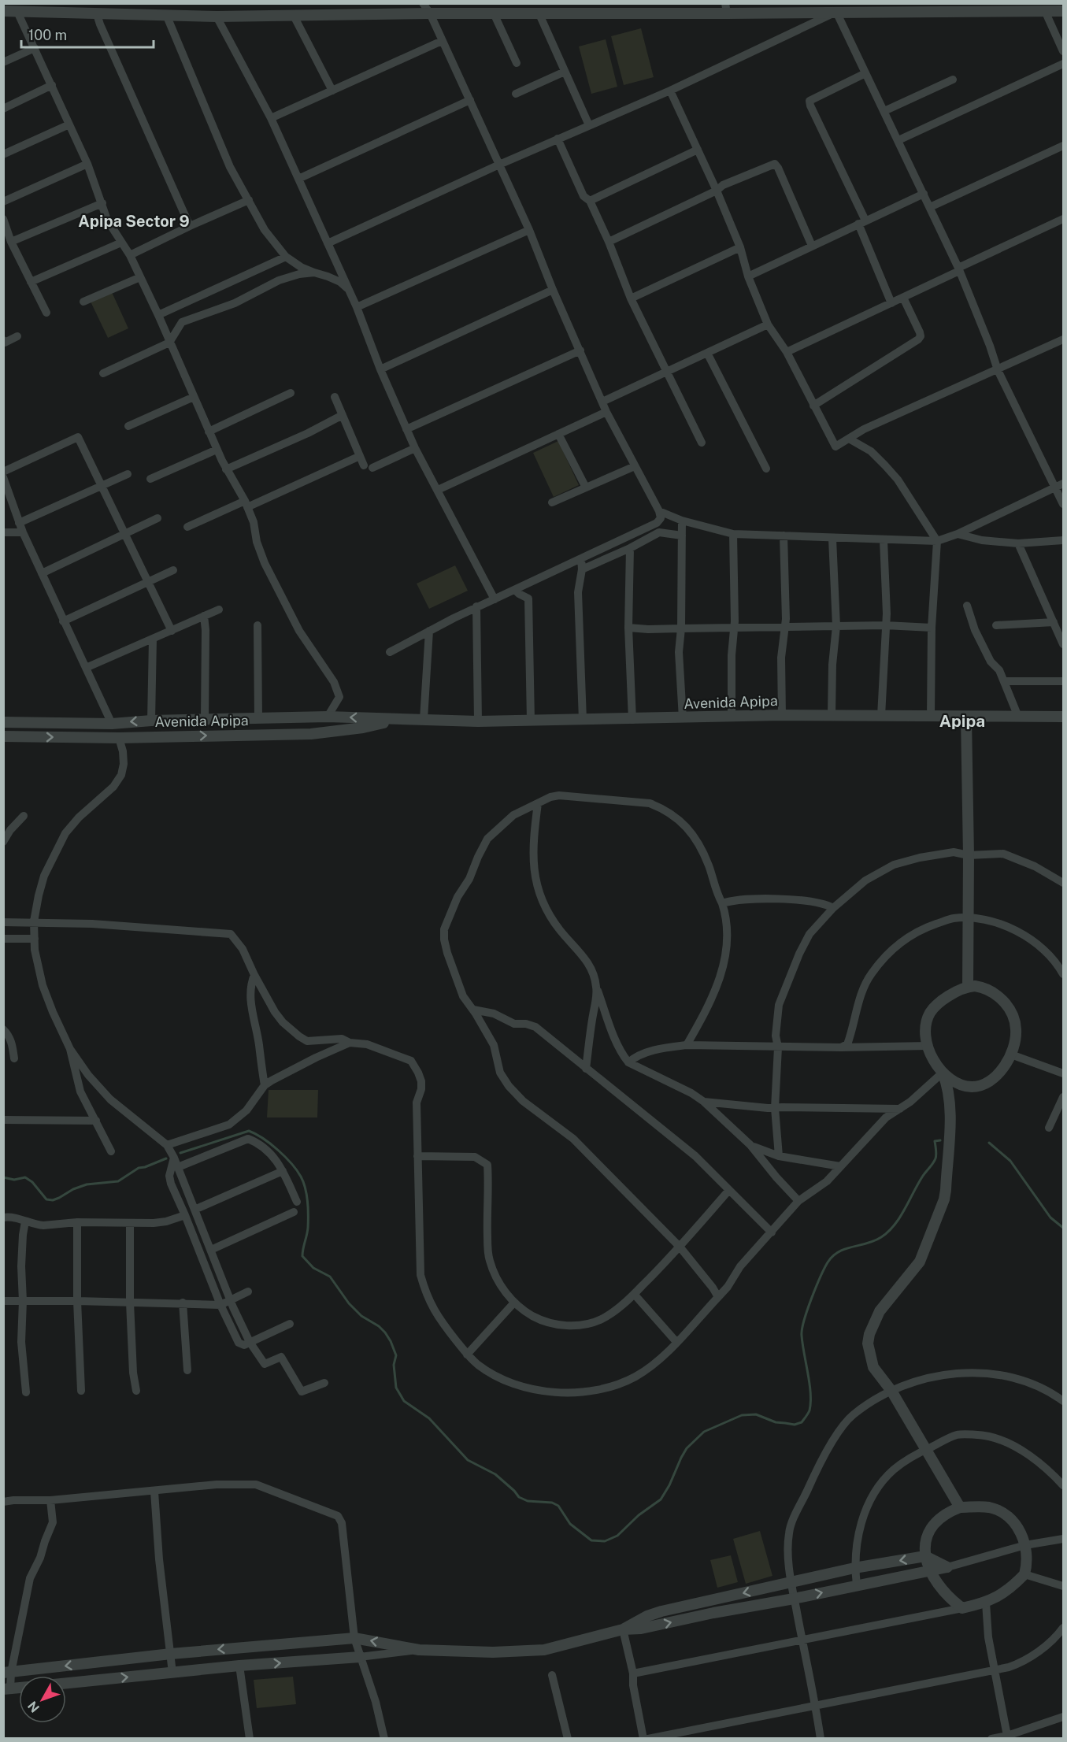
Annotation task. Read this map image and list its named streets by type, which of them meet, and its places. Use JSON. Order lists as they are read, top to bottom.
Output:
{
  "streets": {
    "street": ["Avenida Apipa"]
  },
  "districts": ["Apipa Sector 9", "Apipa"],
  "scale_bar": "100 m",
  "north": "bottom left"
}
